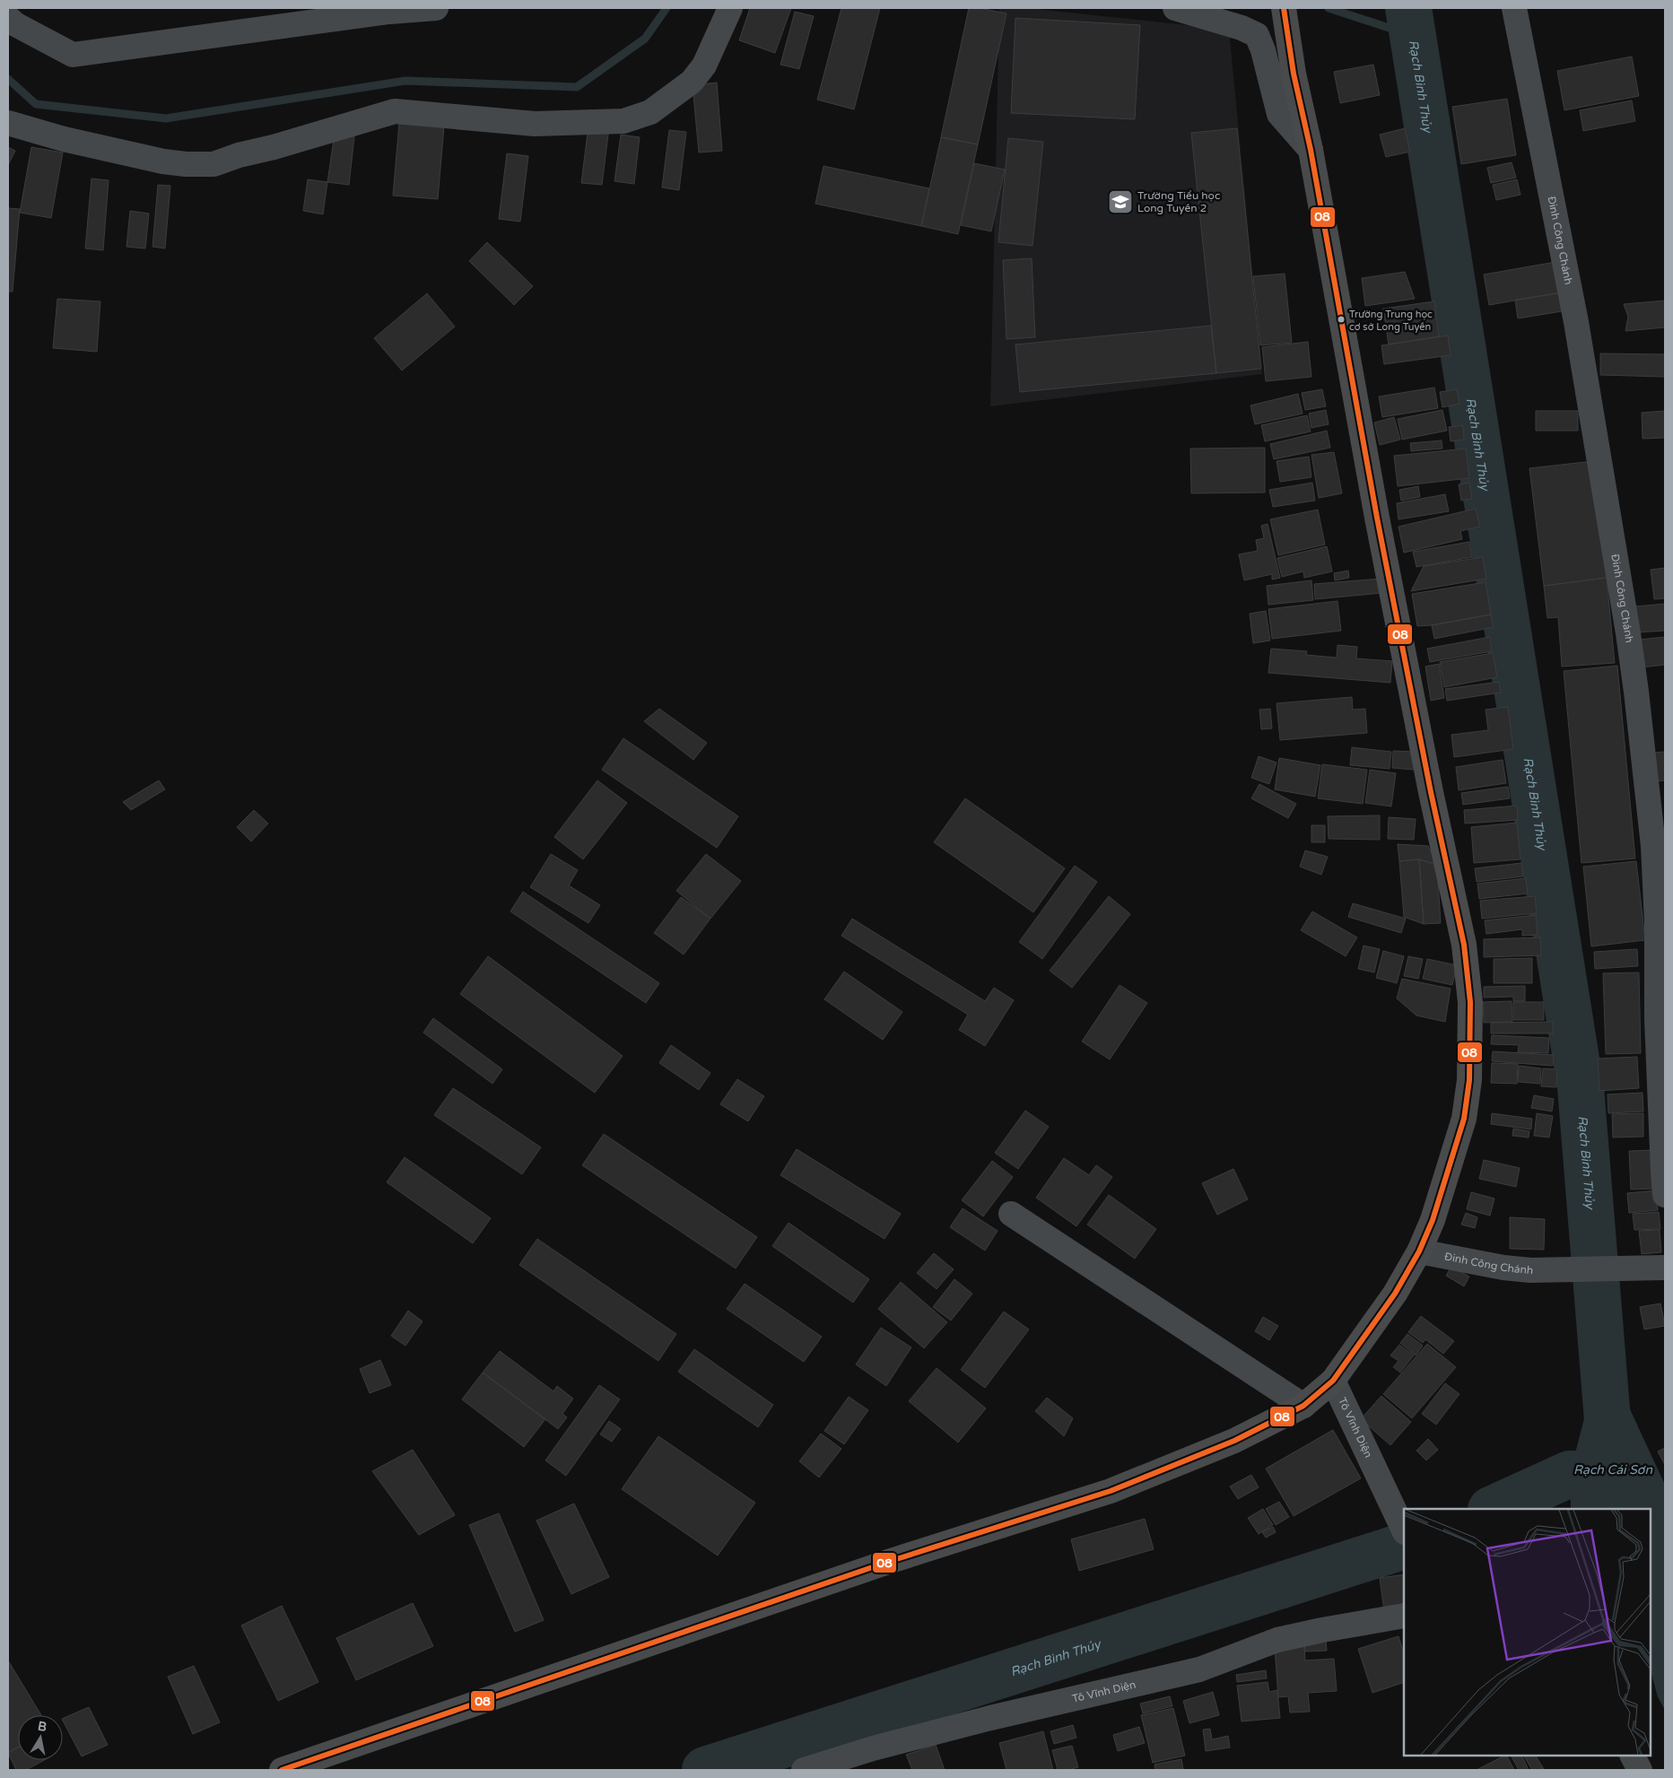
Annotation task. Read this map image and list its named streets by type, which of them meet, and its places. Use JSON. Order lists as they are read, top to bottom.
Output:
{
  "streets": {
    "street": ["Đinh Công Chánh", "Tô Vĩnh Diện"]
  },
  "water": ["Rạch Bình Thủy", "Rạch Cái Sơn"],
  "places": {
    "school or university": ["Trường Tiểu học Long Tuyền 2"],
    "other": ["Trường Trung học cơ sở Long Tuyền"]
  },
  "lines": ["transit line 08"],
  "north": "top"
}
